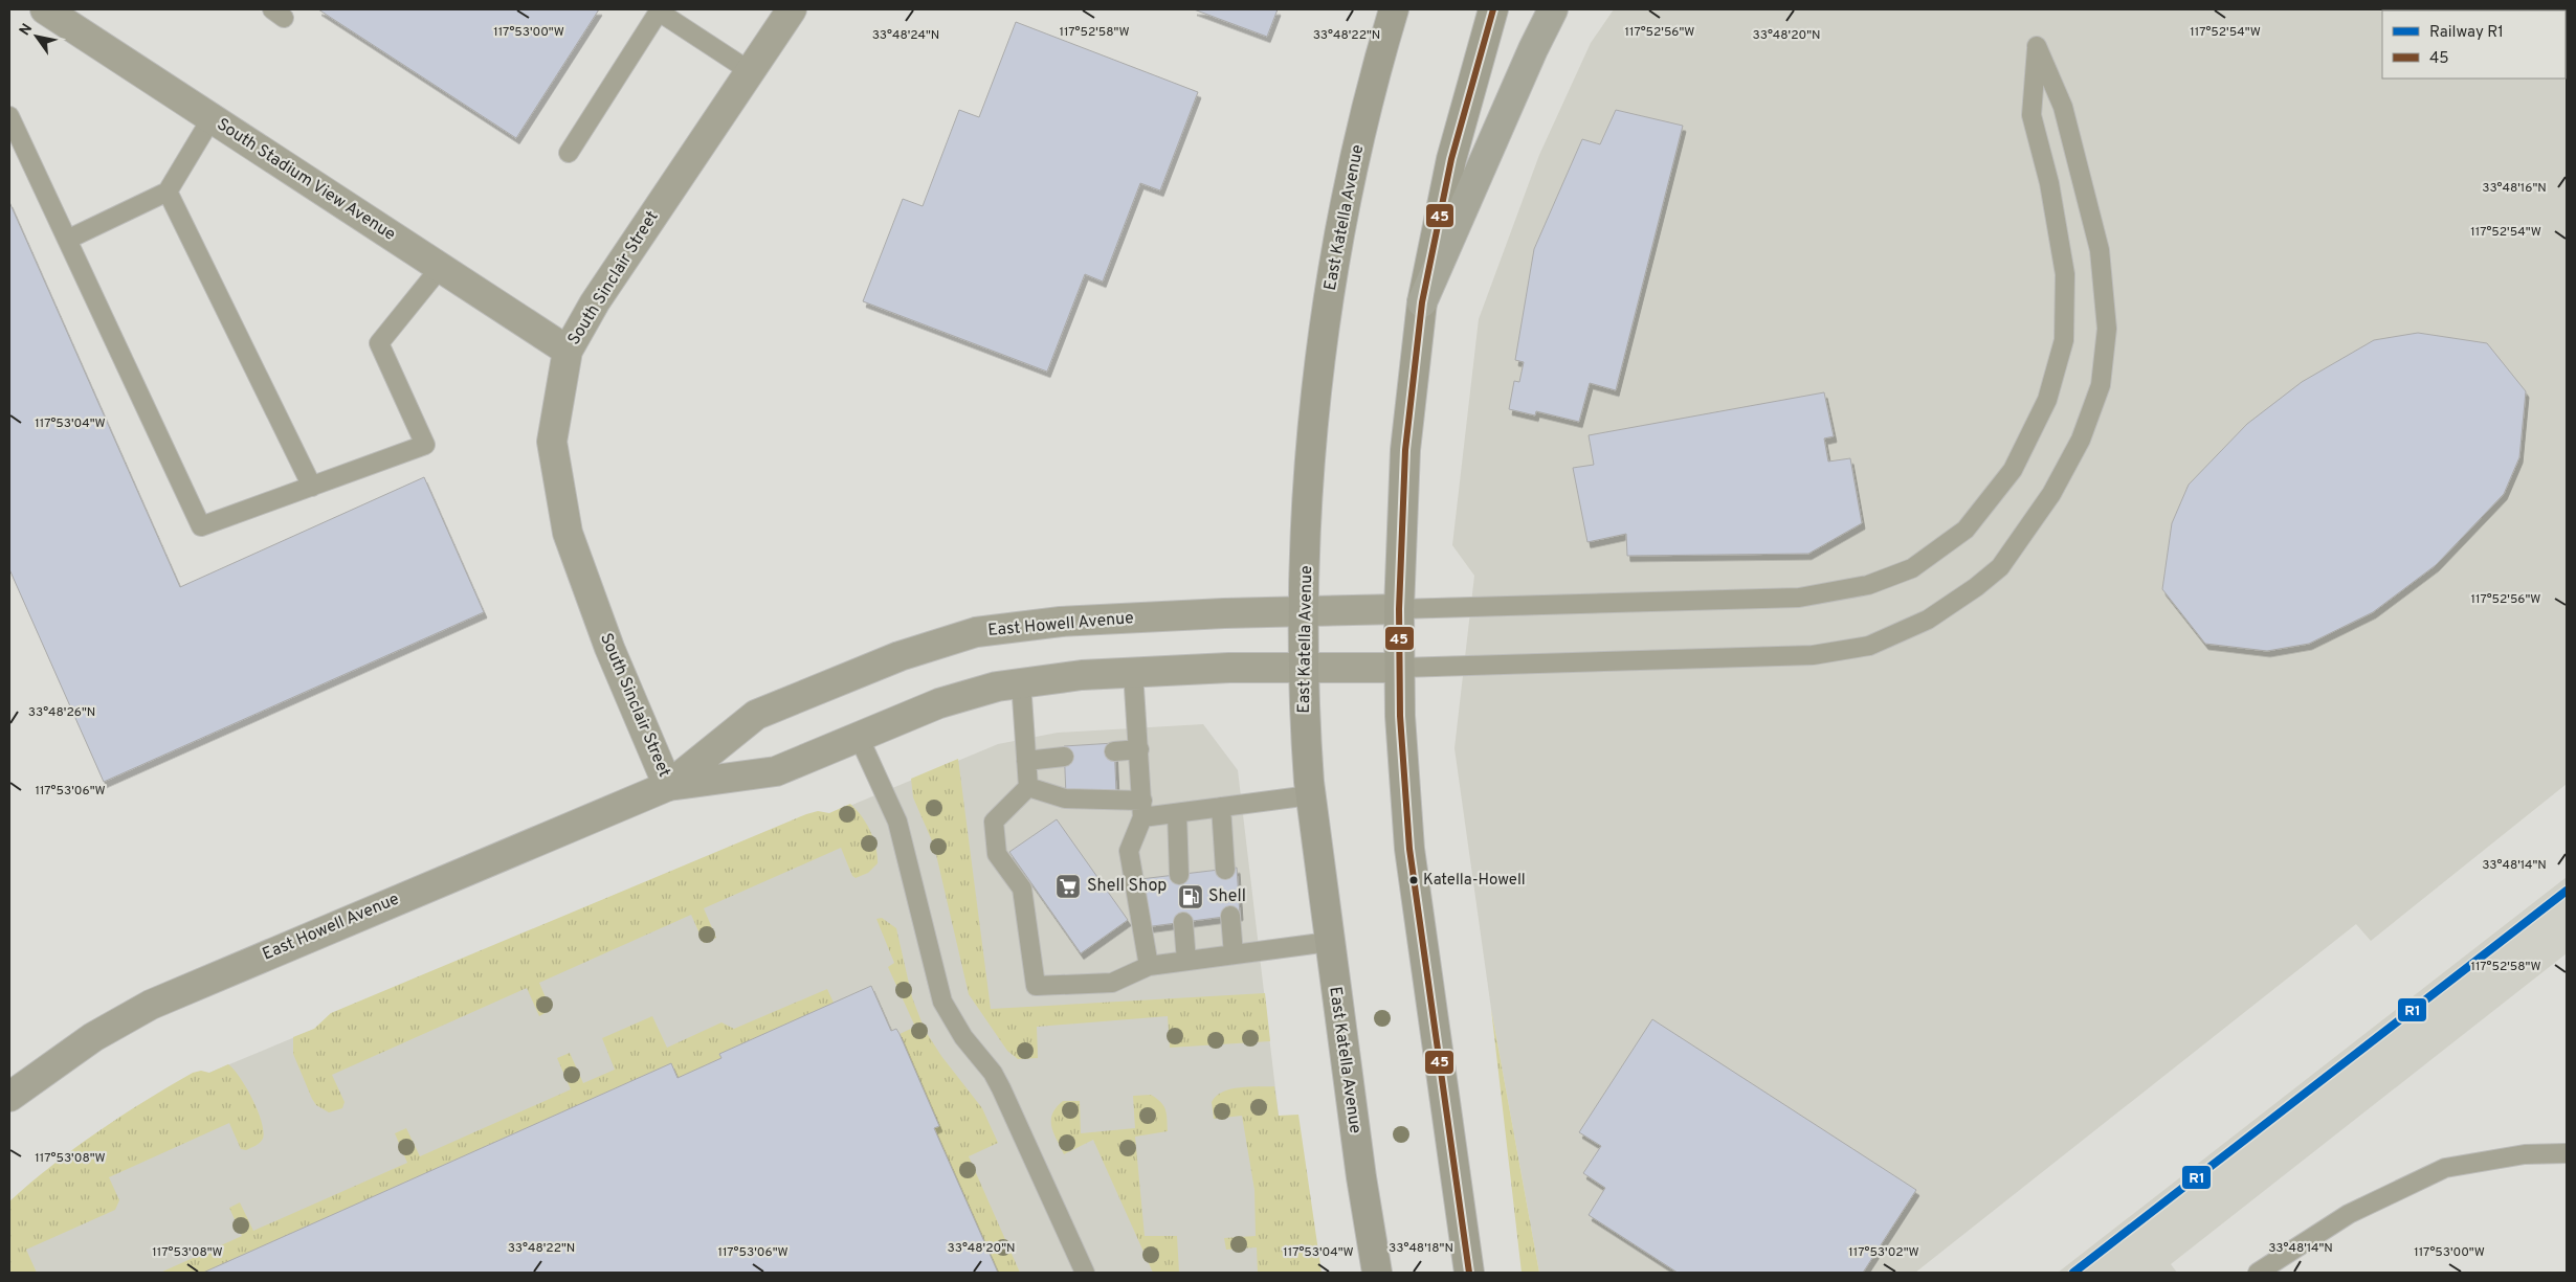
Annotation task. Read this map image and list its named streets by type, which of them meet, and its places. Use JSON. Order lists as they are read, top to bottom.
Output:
{
  "streets": {
    "main road": ["East Katella Avenue"],
    "street": ["South Stadium View Avenue", "South Sinclair Street", "East Howell Avenue"]
  },
  "crossings": [
    ["South Stadium View Avenue", "South Sinclair Street"],
    ["East Katella Avenue", "East Howell Avenue"],
    ["South Sinclair Street", "East Howell Avenue"]
  ],
  "places": {
    "other": ["Katella-Howell"],
    "supermarket": ["Shell Shop"],
    "fuel station": ["Shell"]
  },
  "lines": ["transit line 45", "rail line R1"],
  "legend": ["Railway R1", "45"],
  "north": "top left",
  "coordinates": [
    "117°53'00\"W",
    "117°52'58\"W",
    "117°52'56\"W",
    "117°52'54\"W",
    "33°48'24\"N",
    "33°48'22\"N",
    "33°48'20\"N",
    "33°48'16\"N",
    "117°53'04\"W",
    "33°48'26\"N",
    "117°53'06\"W",
    "33°48'14\"N",
    "117°53'08\"W",
    "33°48'18\"N",
    "117°53'02\"W"
  ]
}
